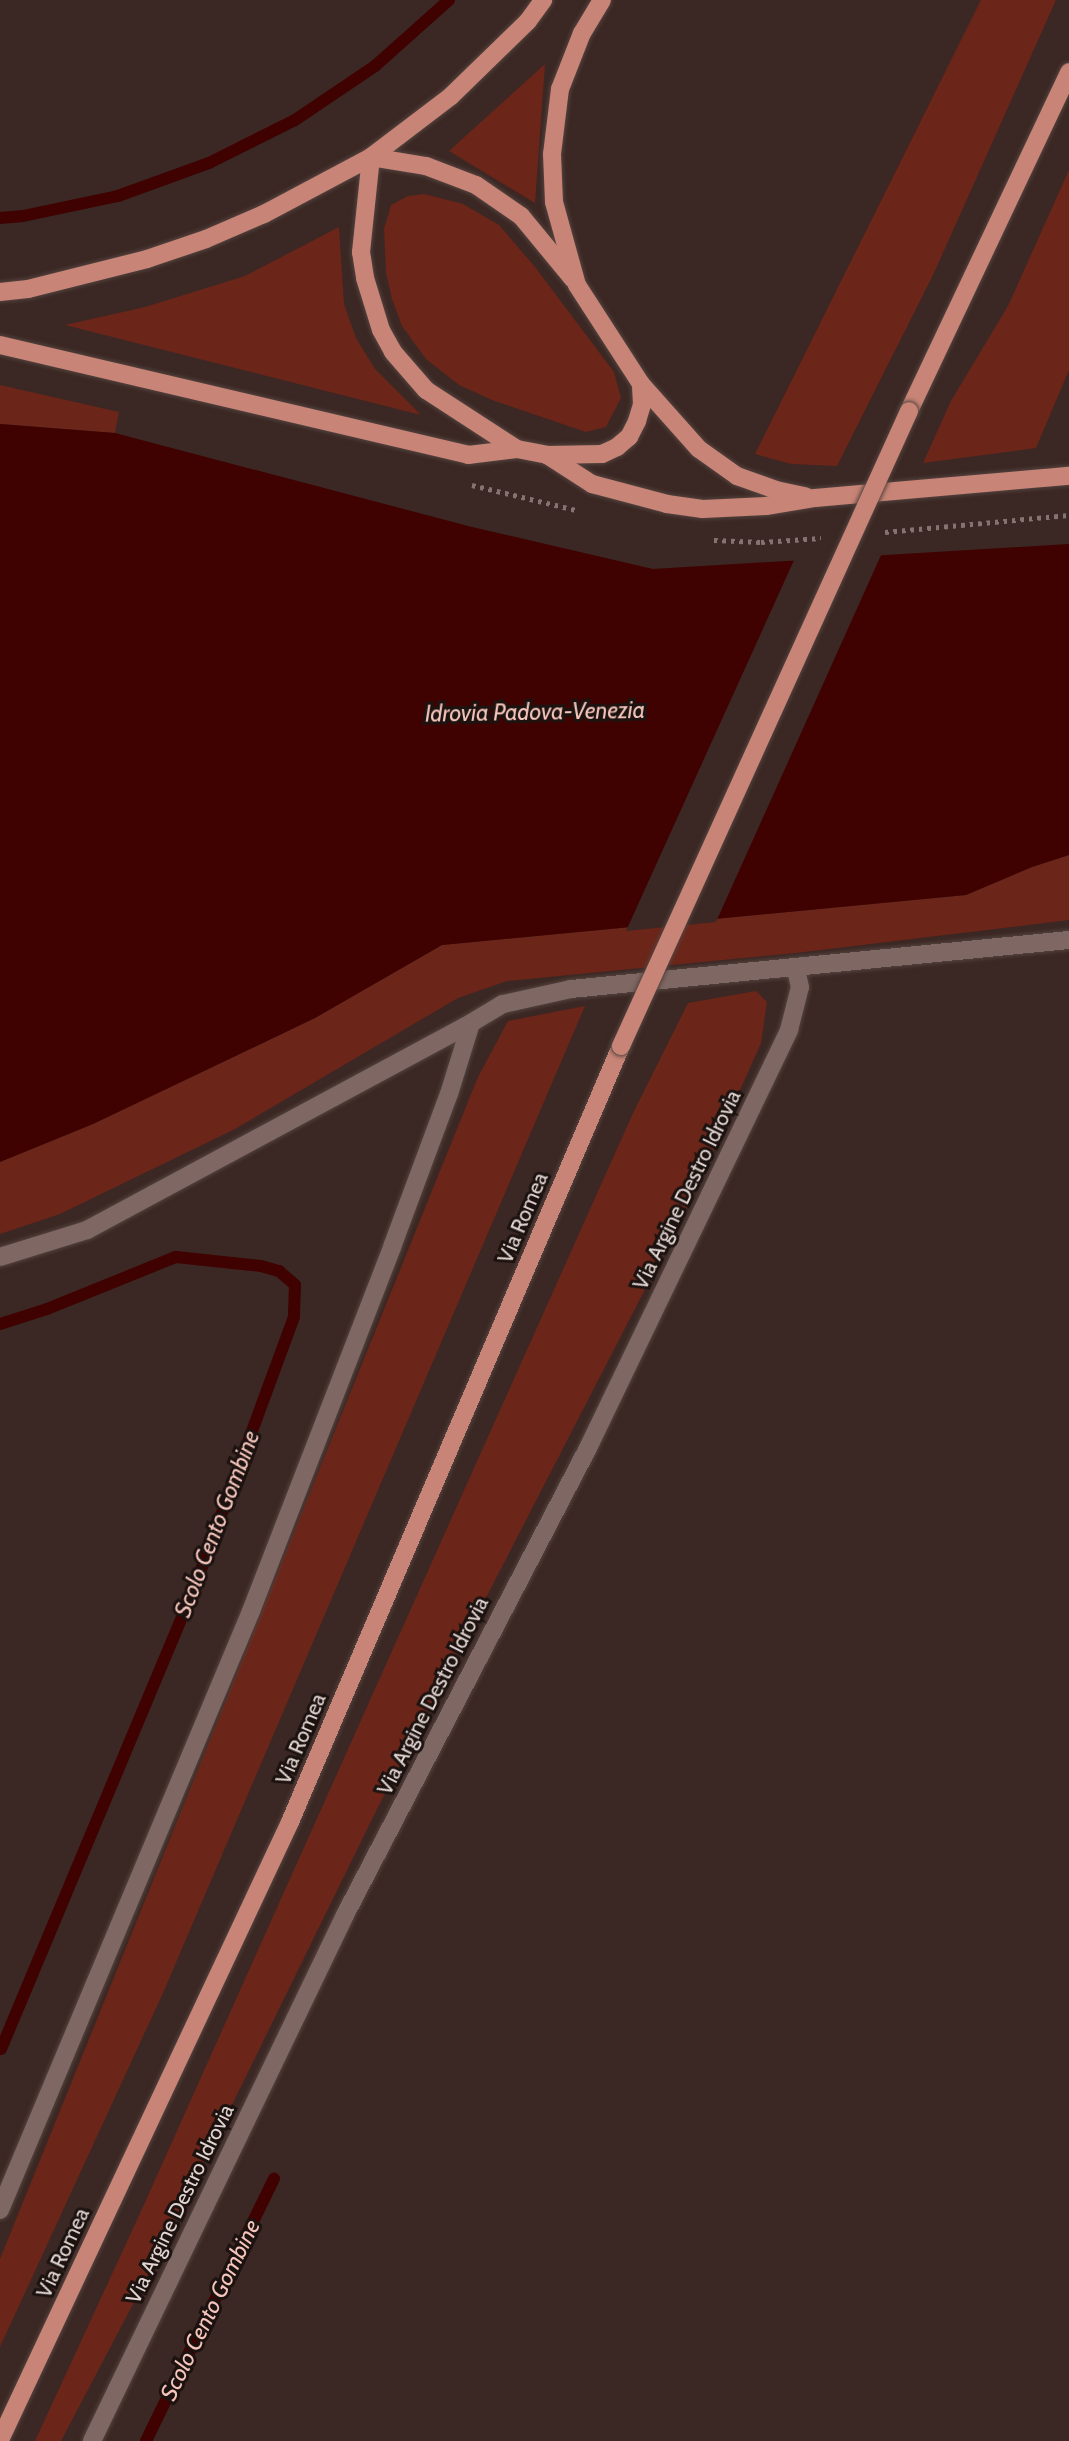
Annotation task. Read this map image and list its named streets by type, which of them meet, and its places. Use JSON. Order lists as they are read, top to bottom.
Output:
{
  "streets": {
    "main road": ["Via Romea"],
    "street": ["Via Argine Destro Idrovia"]
  },
  "water": ["Idrovia Padova-Venezia", "Scolo Cento Gombine"]
}
